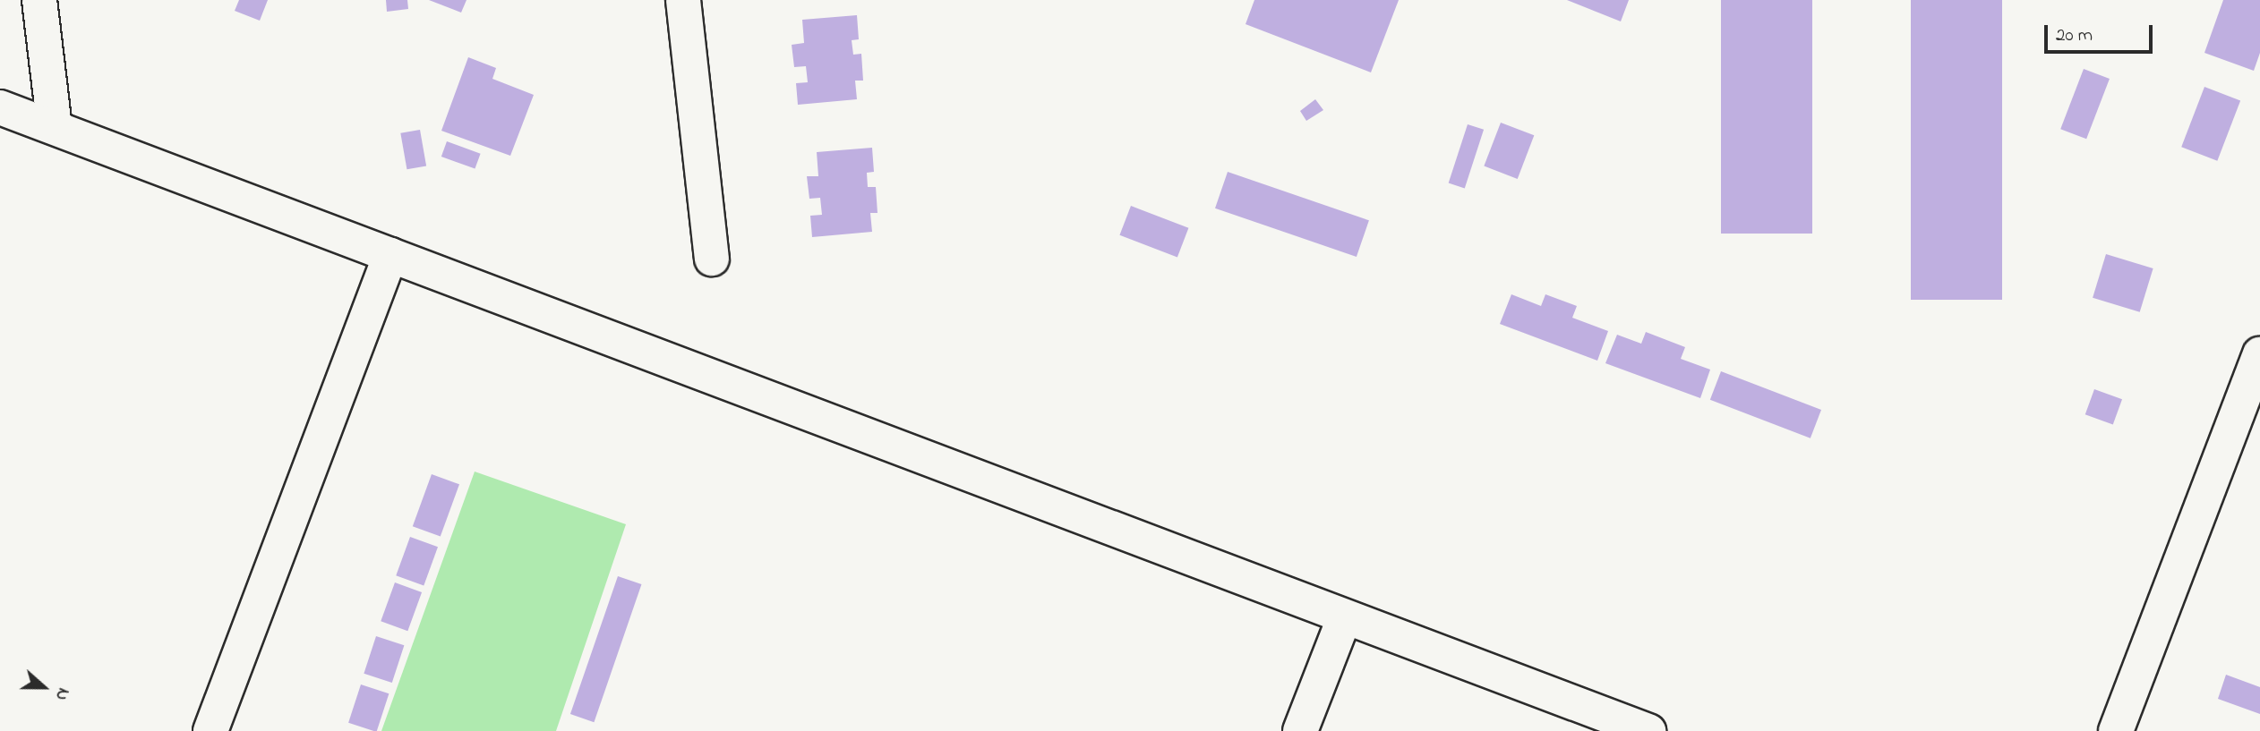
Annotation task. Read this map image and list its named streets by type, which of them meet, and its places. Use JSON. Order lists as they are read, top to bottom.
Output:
{
  "scale_bar": "20 m",
  "north": "right"
}
